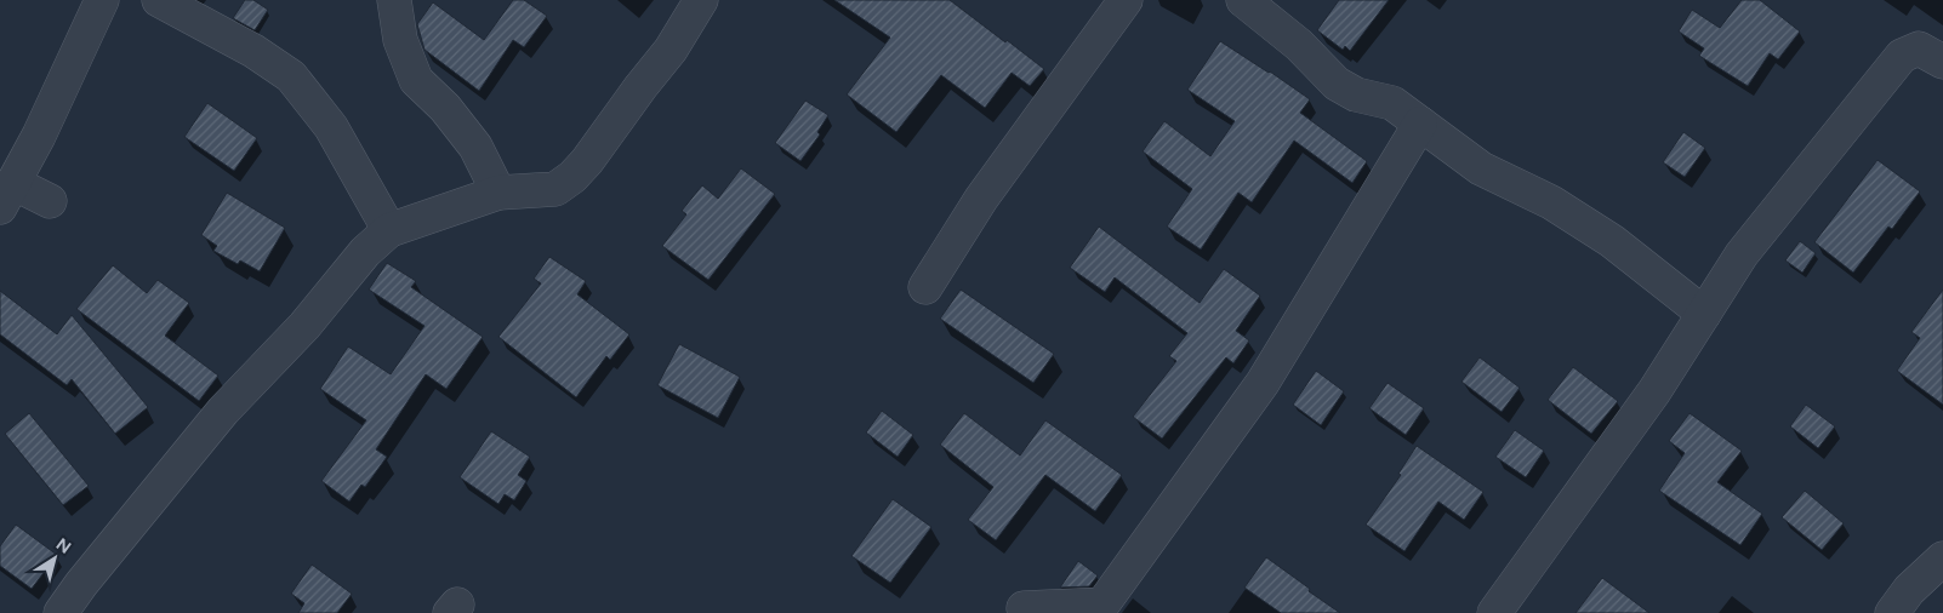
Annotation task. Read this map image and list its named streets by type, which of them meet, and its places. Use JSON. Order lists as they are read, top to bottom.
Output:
{
  "north": "top right"
}
